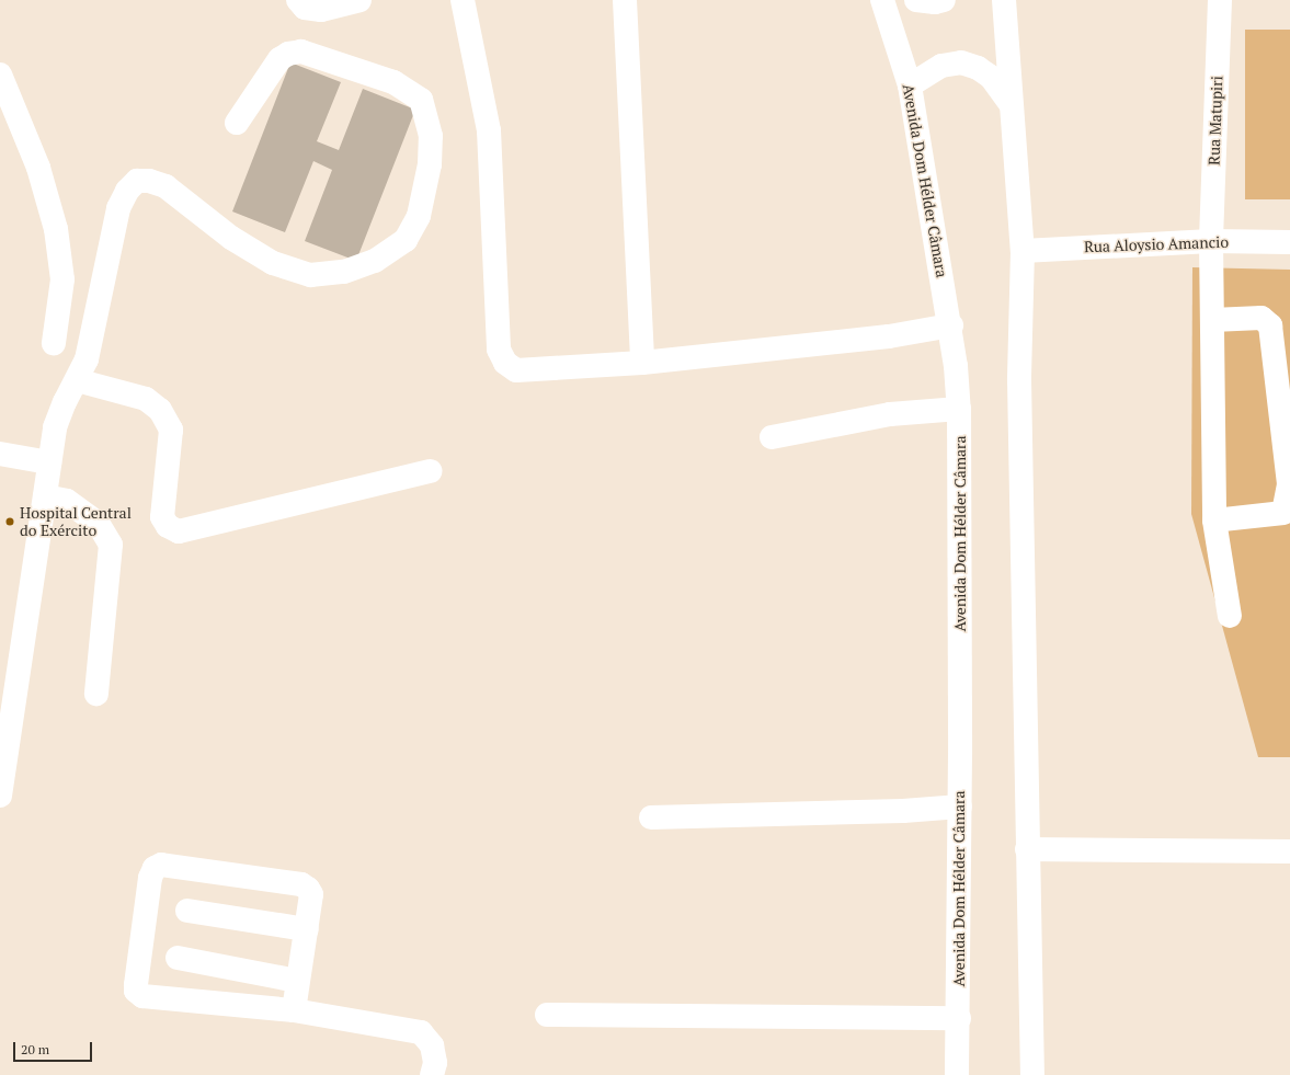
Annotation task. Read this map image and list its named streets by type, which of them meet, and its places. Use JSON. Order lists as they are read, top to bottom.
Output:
{
  "streets": {
    "main road": ["Rua Matupiri", "Avenida Dom Hélder Câmara", "Rua Aloysio Amancio"]
  },
  "crossings": [
    ["Rua Matupiri", "Rua Aloysio Amancio"]
  ],
  "places": ["Hospital Central do Exército"],
  "scale_bar": "20 m"
}
